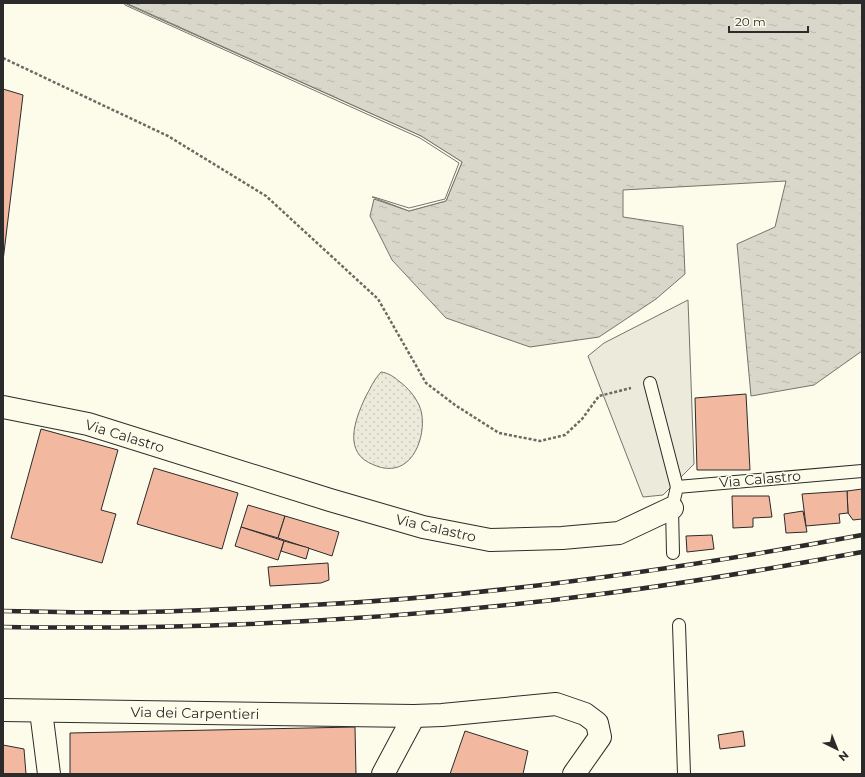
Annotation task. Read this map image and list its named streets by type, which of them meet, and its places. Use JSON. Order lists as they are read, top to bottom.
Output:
{
  "streets": {
    "street": ["Via Calastro", "Via dei Carpentieri"]
  },
  "scale_bar": "20 m",
  "north": "bottom right"
}
